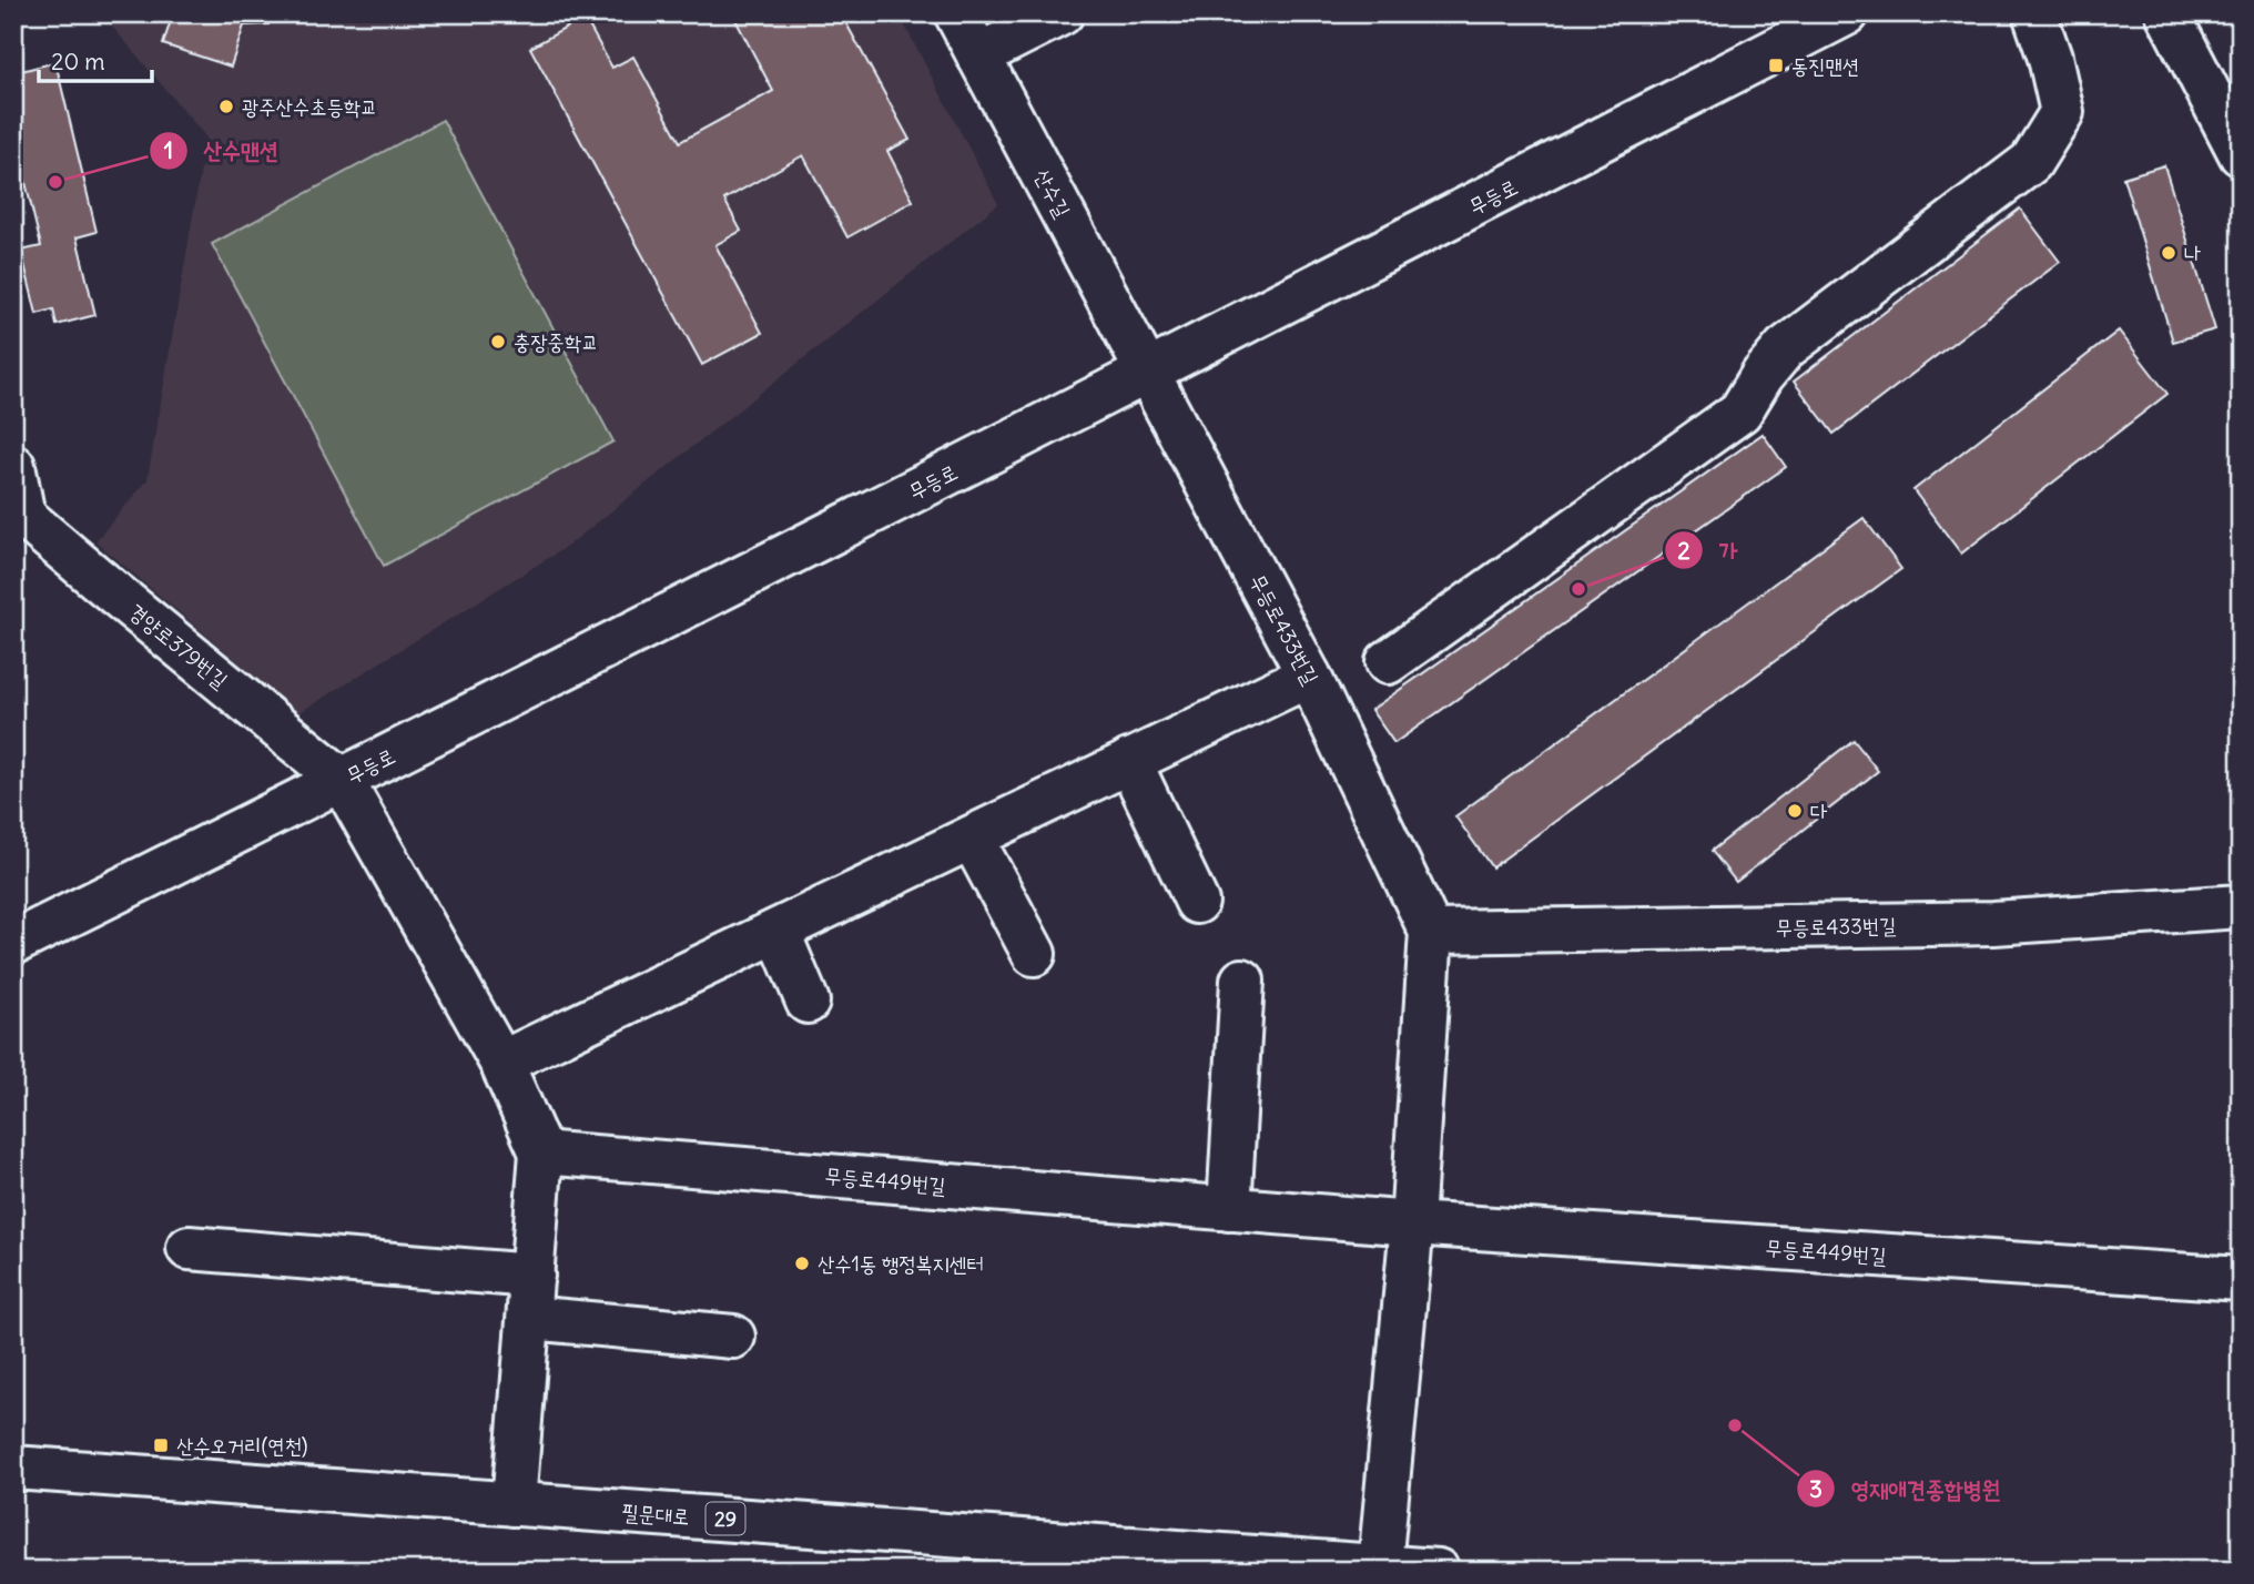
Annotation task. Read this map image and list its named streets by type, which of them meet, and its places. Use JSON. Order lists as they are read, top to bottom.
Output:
{
  "streets": {
    "street": [
      "산수길",
      "무등로",
      "무등로433번길",
      "경양로379번길",
      "무등로449번길",
      "필문대로",
      "29"
    ]
  },
  "crossings": [
    ["산수길", "무등로"],
    ["산수길", "무등로433번길"],
    ["무등로", "무등로433번길"],
    ["무등로", "경양로379번길"],
    ["무등로433번길", "무등로449번길"]
  ],
  "places": {
    "transit": ["동진맨션", "산수오거리(연천)"],
    "other": [
      "광주산수초등학교",
      "산수맨션",
      "나",
      "충장중학교",
      "가",
      "다",
      "산수1동 행정복지센터",
      "영재애견종합병원"
    ]
  },
  "scale_bar": "20 m"
}
